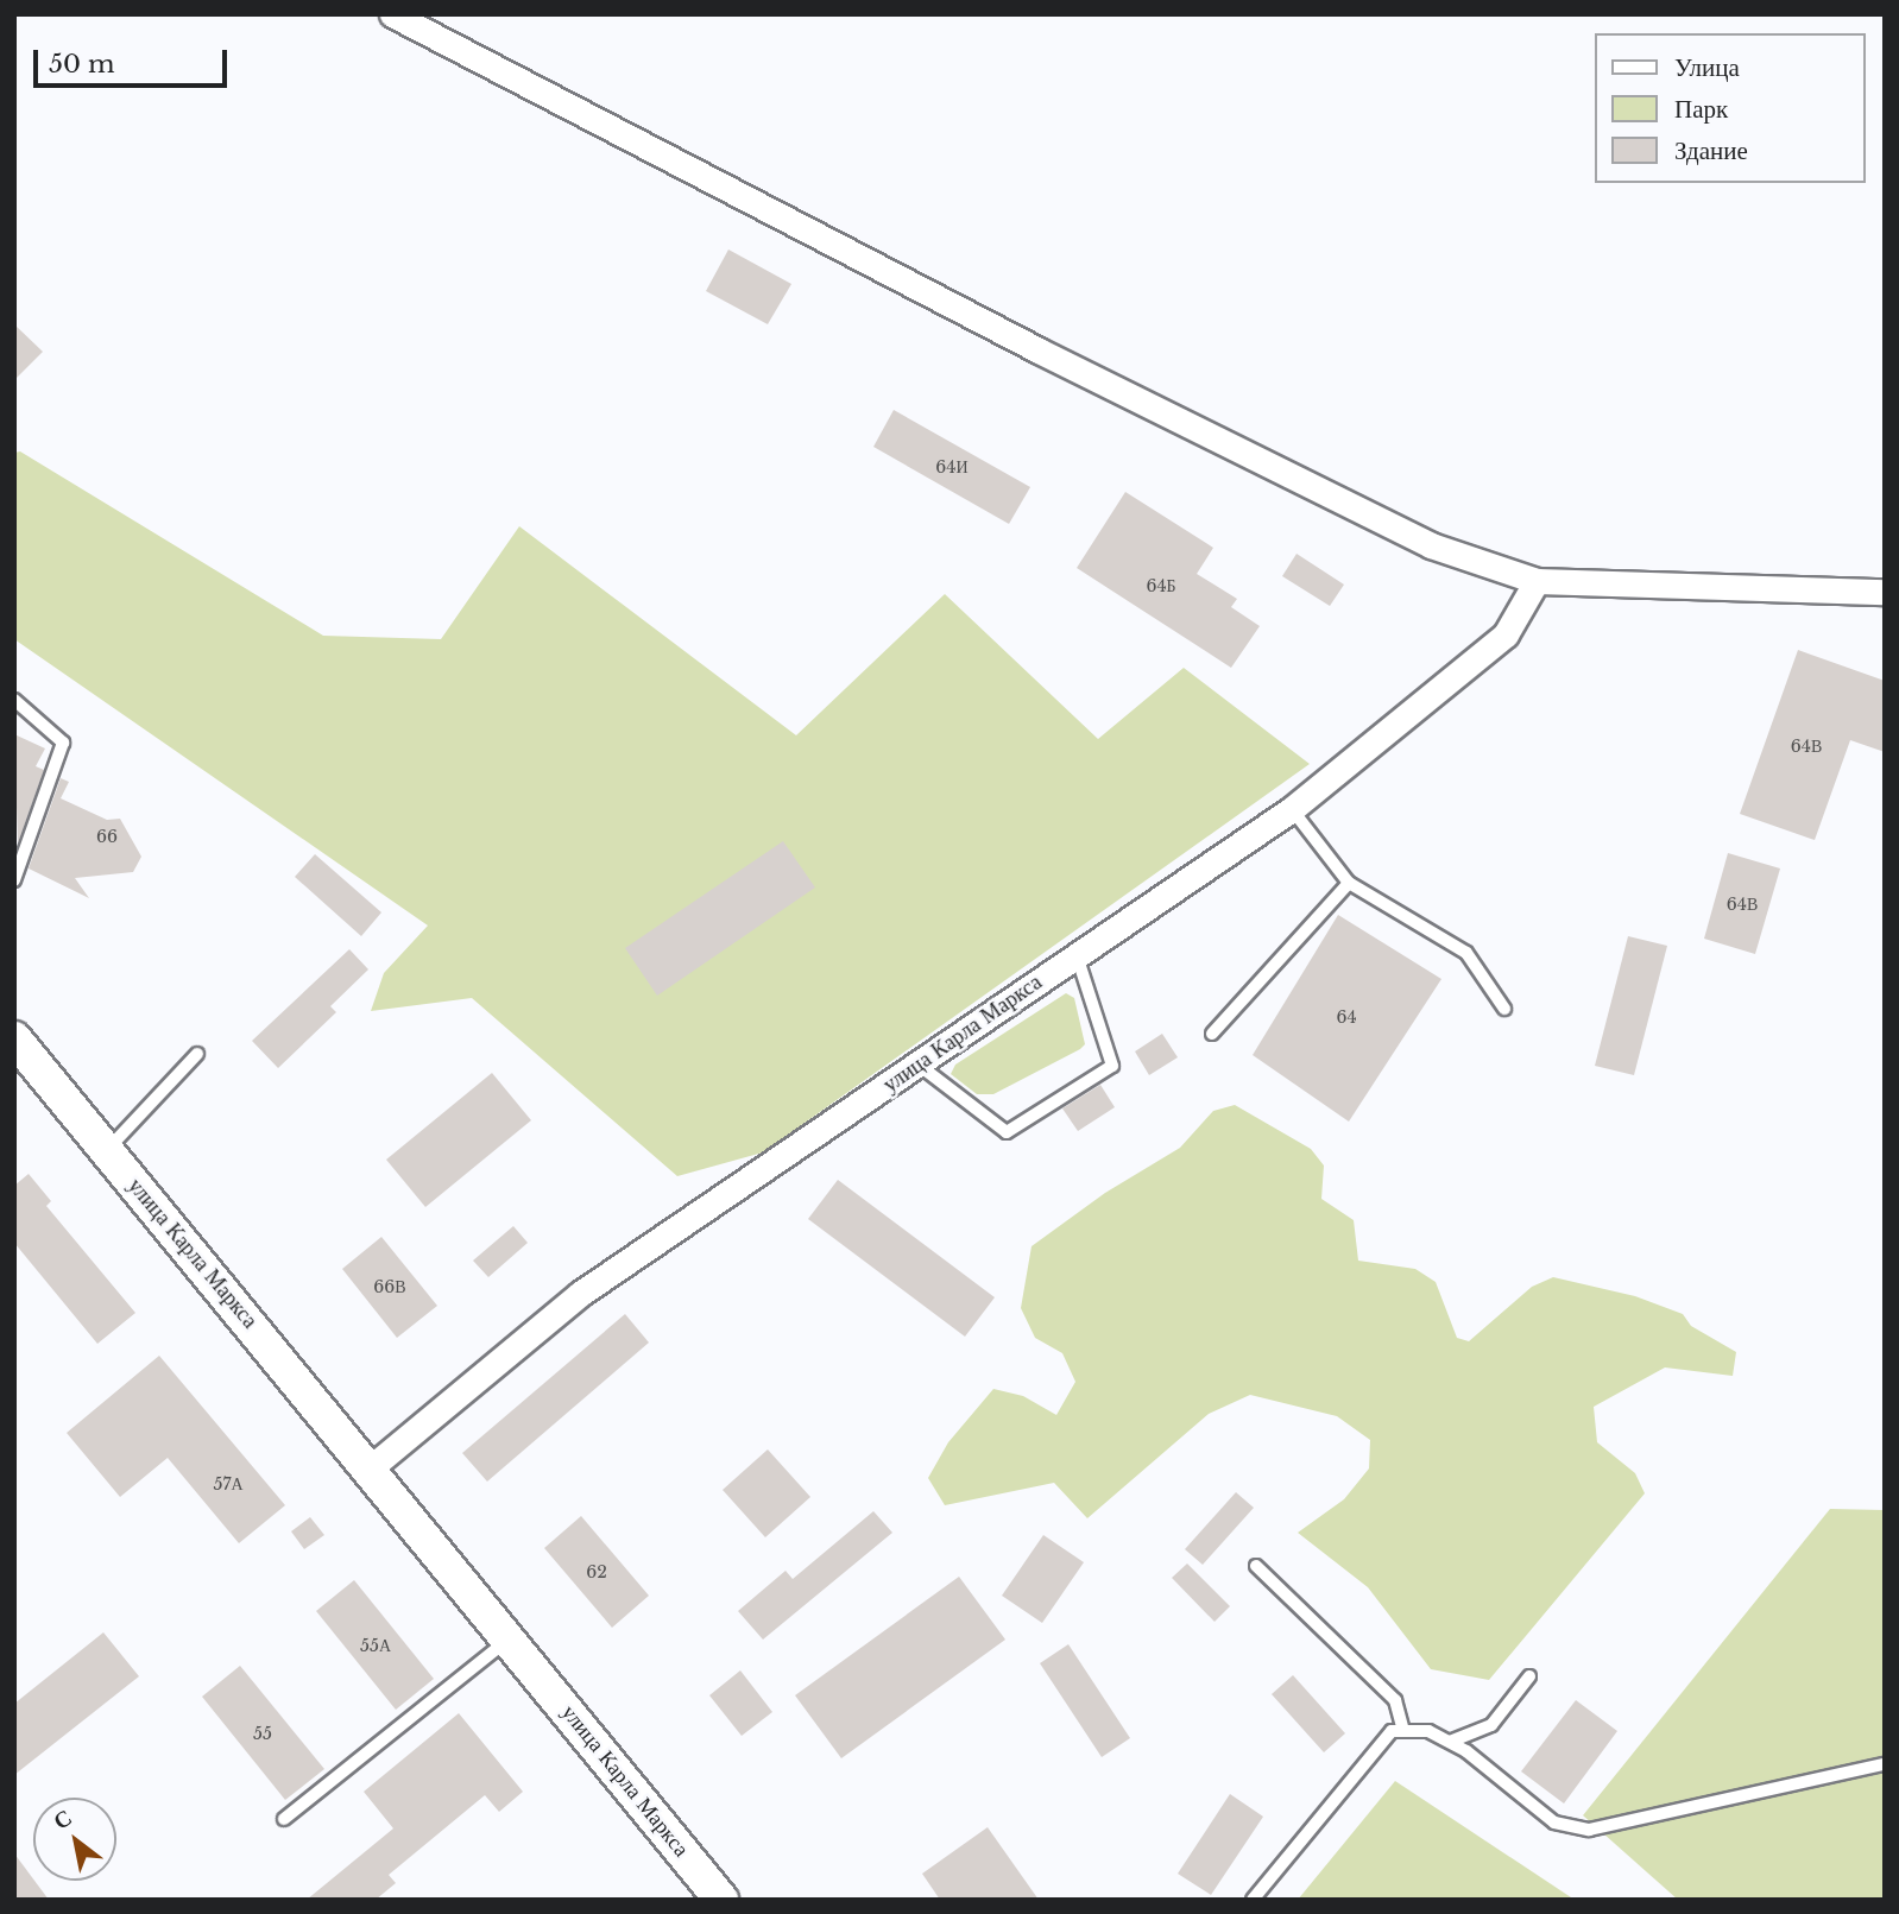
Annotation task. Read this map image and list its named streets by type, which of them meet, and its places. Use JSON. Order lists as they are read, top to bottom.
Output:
{
  "streets": {
    "main road": ["улица Карла Маркса"]
  },
  "house_numbers": [
    "64И",
    "64Б",
    "64В",
    "66",
    "64В",
    "64",
    "66В",
    "57А",
    "62",
    "55А",
    "55"
  ],
  "legend": ["Улица", "Парк", "Здание"],
  "scale_bar": "50 m",
  "north": "top left"
}
